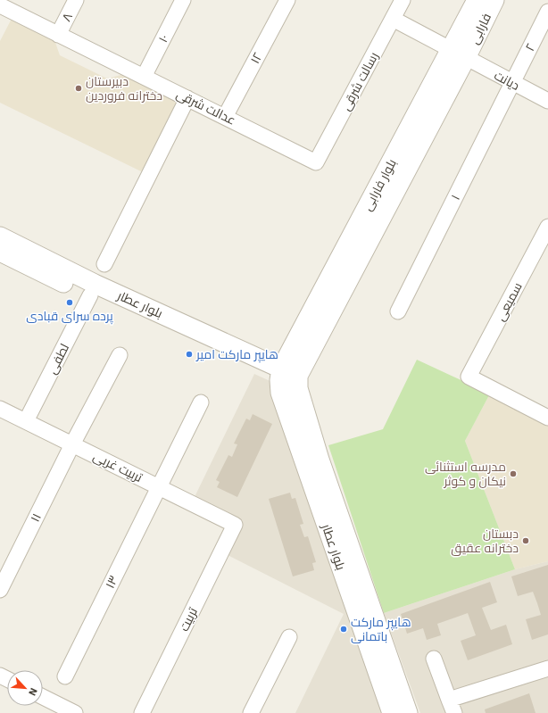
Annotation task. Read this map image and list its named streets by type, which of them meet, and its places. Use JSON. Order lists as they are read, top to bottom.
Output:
{
  "streets": {
    "street": [
      "۸",
      "فارابی",
      "۱۰",
      "۲",
      "۱۲",
      "دیانت",
      "رسالت شرقی",
      "عدالت شرقی",
      "بلوار فارابی",
      "۱",
      "سمیعی",
      "بلوار عطار",
      "لطفی",
      "تربیت غربی",
      "۱۱",
      "۱۳",
      "تربیت"
    ]
  },
  "crossings": [
    ["۸", "عدالت شرقی"],
    ["فارابی", "دیانت"],
    ["فارابی", "بلوار فارابی"],
    ["۱۰", "عدالت شرقی"],
    ["۲", "دیانت"],
    ["۲", "۱"],
    ["۱۲", "عدالت شرقی"],
    ["دیانت", "رسالت شرقی"],
    ["دیانت", "بلوار فارابی"],
    ["دیانت", "۱"],
    ["رسالت شرقی", "عدالت شرقی"],
    ["بلوار فارابی", "بلوار عطار"],
    ["بلوار عطار", "لطفی"],
    ["لطفی", "تربیت غربی"],
    ["تربیت غربی", "۱۱"],
    ["تربیت غربی", "۱۳"],
    ["تربیت غربی", "تربیت"]
  ],
  "places": [
    "دبیرستان دخترانه فروردین",
    "پرده سرای قبادی",
    "هایپر مارکت امیر",
    "مدرسه استثنائی نیکان و کوثر",
    "دبستان دخترانه عقیق",
    "هایپر مارکت باتمانی"
  ],
  "north": "bottom right"
}
